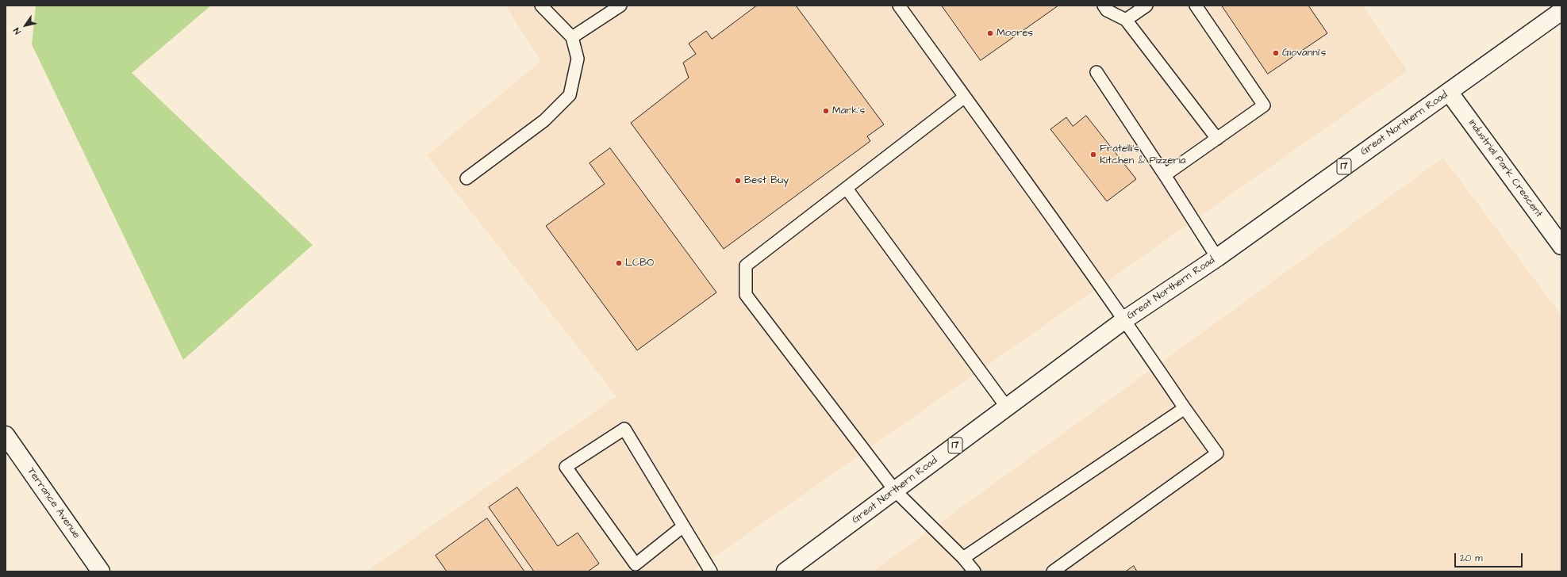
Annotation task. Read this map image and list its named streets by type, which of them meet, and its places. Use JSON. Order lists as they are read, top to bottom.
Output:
{
  "streets": {
    "main road": [
      "Great Northern Road",
      "17",
      "Industrial Park Crescent",
      "Terrance Avenue"
    ]
  },
  "crossings": [
    ["Great Northern Road", "Industrial Park Crescent"]
  ],
  "places": [
    "Moores",
    "Giovanni's",
    "Mark's",
    "Fratelli's Kitchen & Pizzeria",
    "Best Buy",
    "LCBO"
  ],
  "scale_bar": "20 m",
  "north": "bottom left"
}
